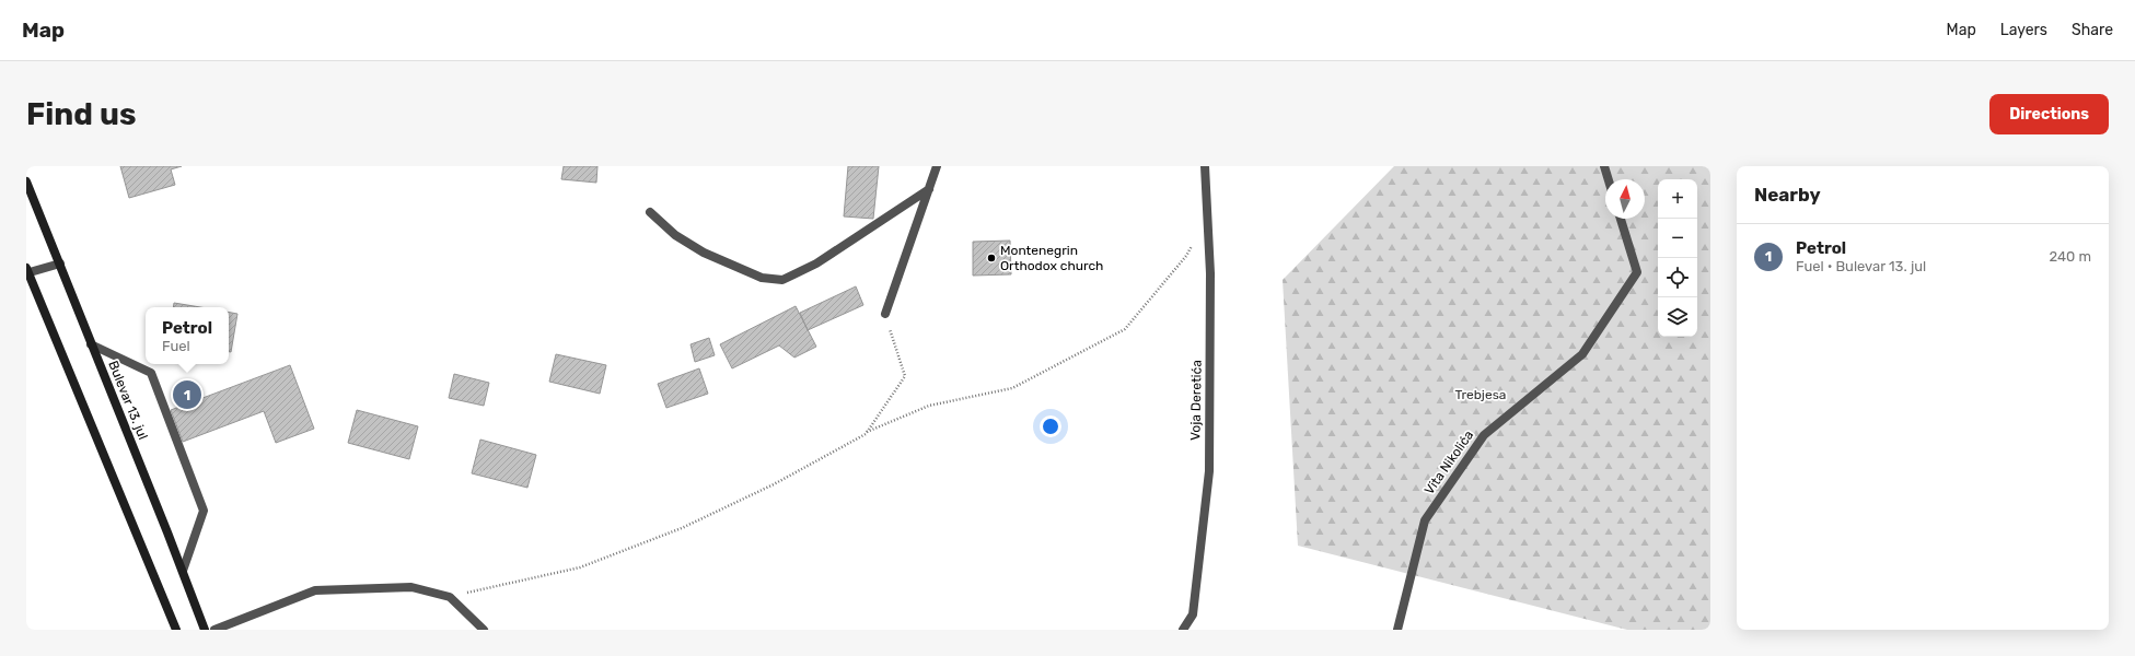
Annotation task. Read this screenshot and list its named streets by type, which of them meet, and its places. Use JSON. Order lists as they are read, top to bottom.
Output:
{
  "streets": {
    "main road": ["Bulevar 13. jul"],
    "street": ["Voja Deretića", "Vita Nikolića"]
  },
  "parks": ["Trebjesa"],
  "places": ["Montenegrin Orthodox church"],
  "north": "top",
  "page": {
    "header": "Map",
    "nav": ["Map", "Layers", "Share"],
    "buttons": "Directions",
    "title": "Find us",
    "heading": "Nearby",
    "map_buttons": ["+", "−"],
    "list": [
      {
        "mark": "1",
        "name": "Petrol",
        "note": "Fuel · Bulevar 13. jul",
        "value": "240 m"
      }
    ],
    "popup": ["Petrol", "Fuel"],
    "pins": "1"
  }
}
